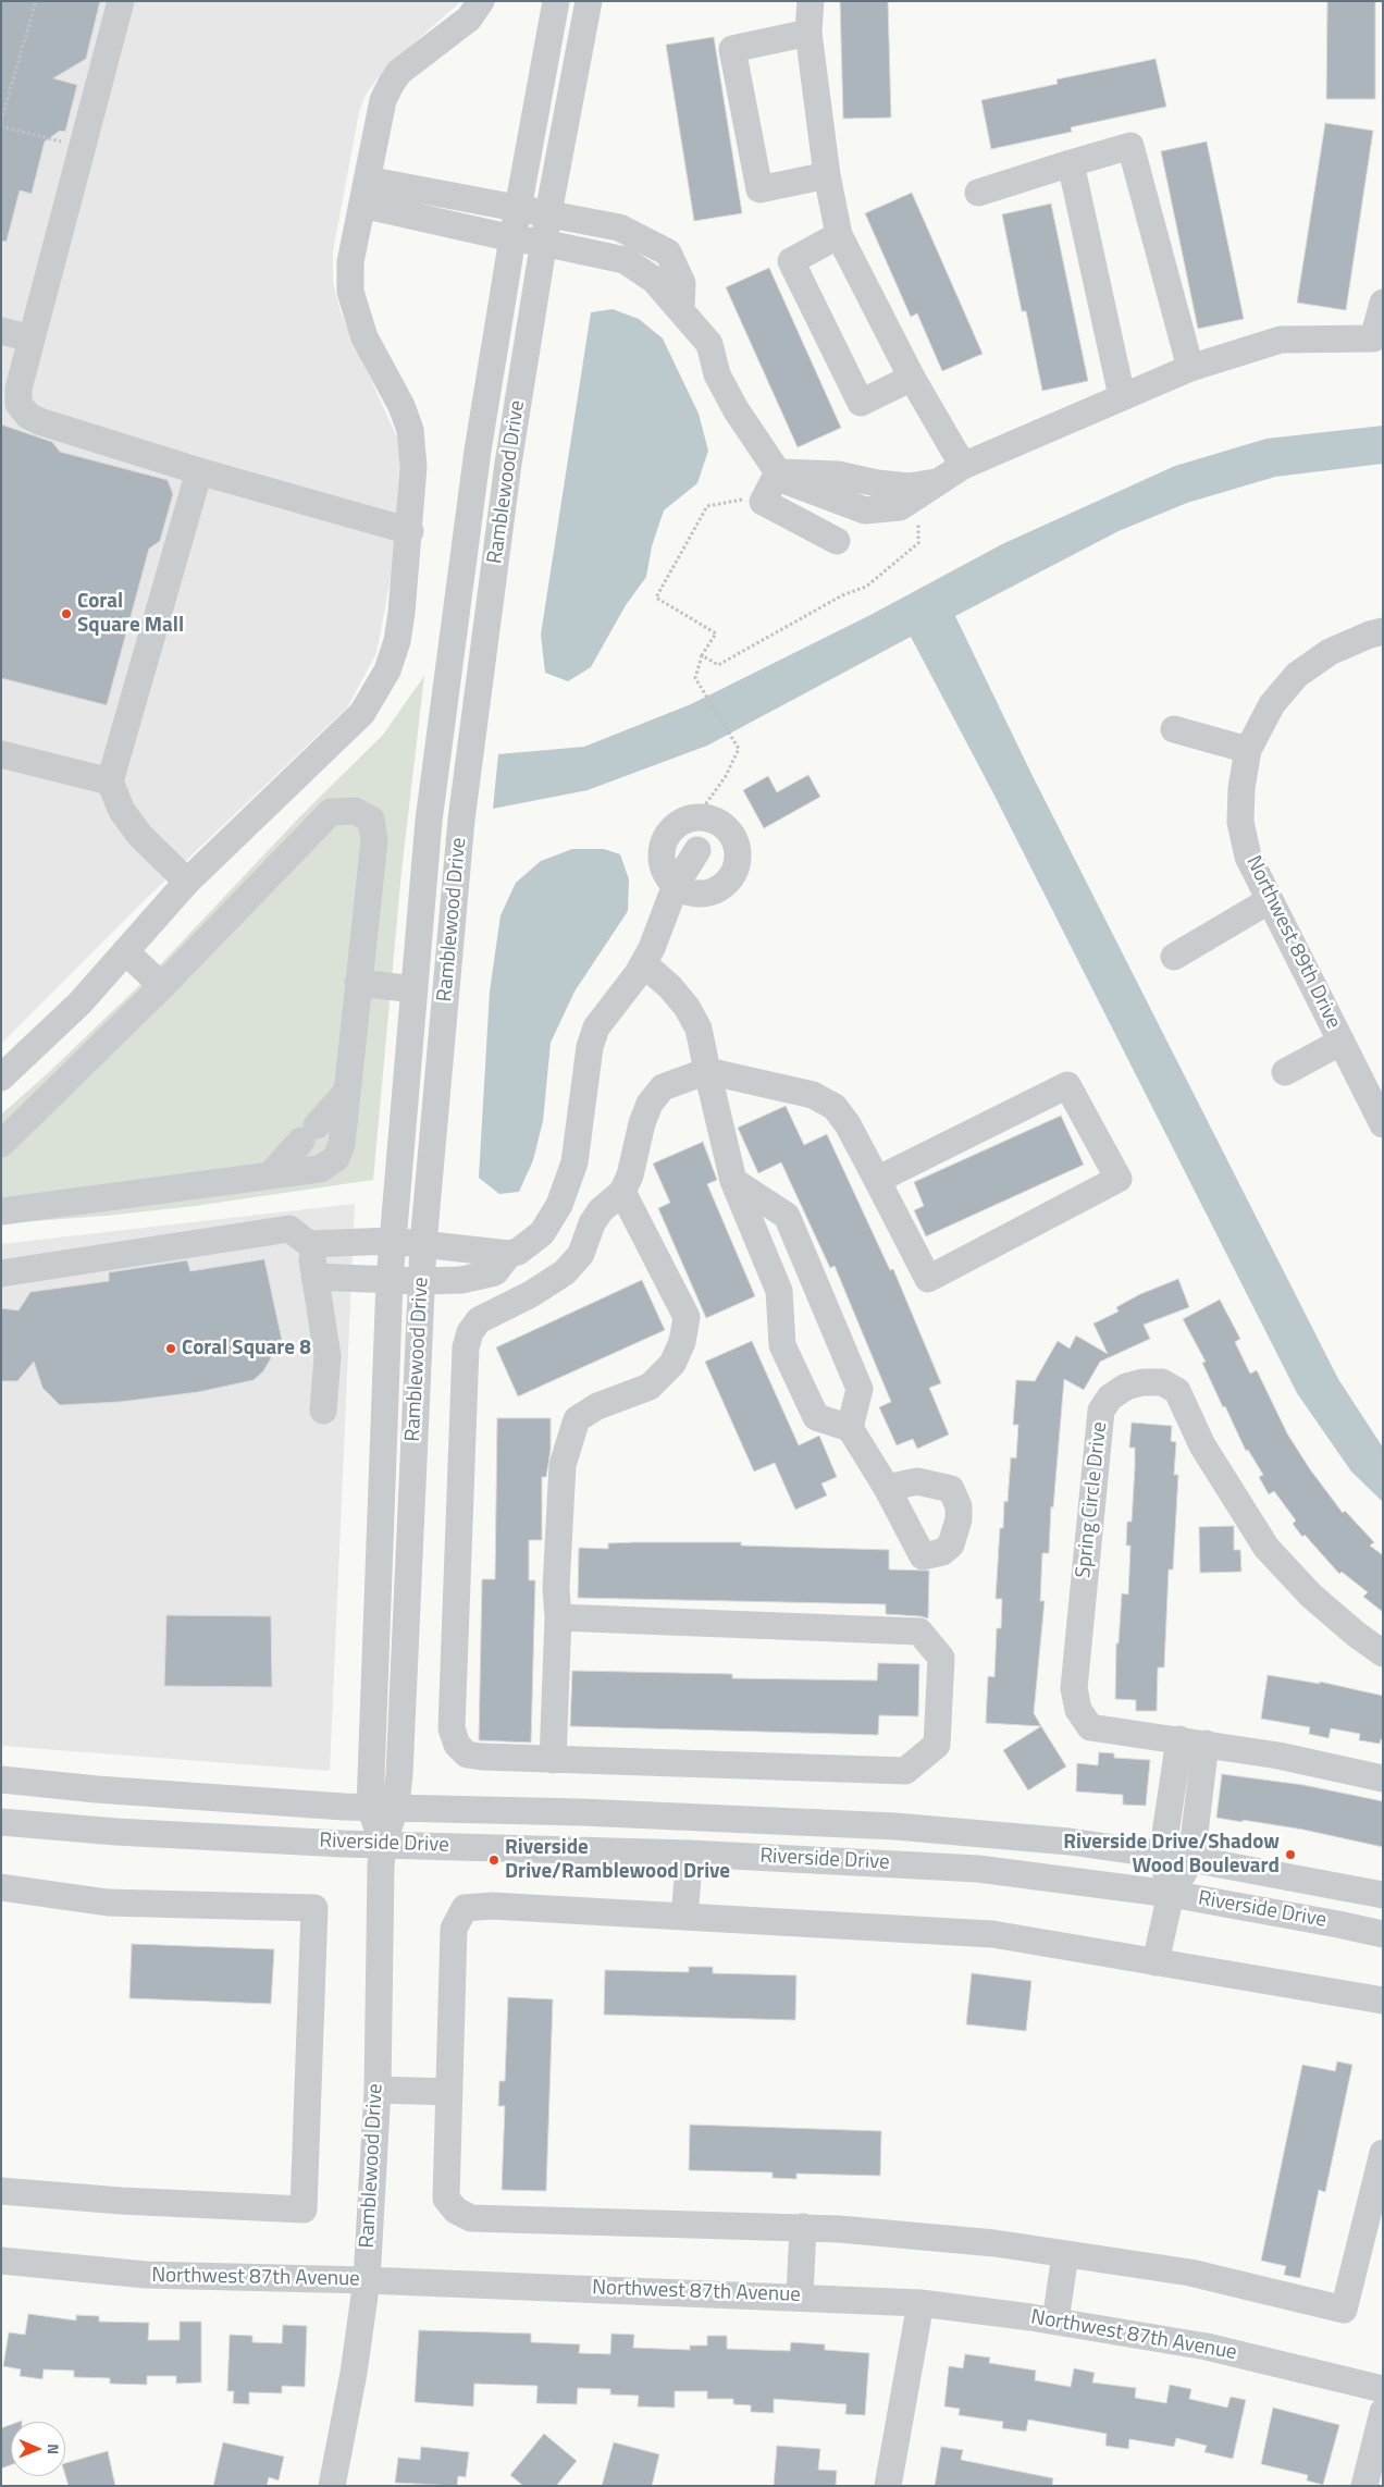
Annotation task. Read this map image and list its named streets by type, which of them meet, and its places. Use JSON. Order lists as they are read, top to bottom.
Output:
{
  "streets": {
    "street": [
      "Ramblewood Drive",
      "Northwest 89th Drive",
      "Spring Circle Drive",
      "Riverside Drive",
      "Northwest 87th Avenue"
    ]
  },
  "crossings": [
    ["Ramblewood Drive", "Riverside Drive"],
    ["Ramblewood Drive", "Northwest 87th Avenue"]
  ],
  "places": [
    "Coral Square Mall",
    "Coral Square 8",
    "Riverside Drive/Shadow Wood Boulevard",
    "Riverside Drive/Ramblewood Drive"
  ],
  "north": "right"
}
